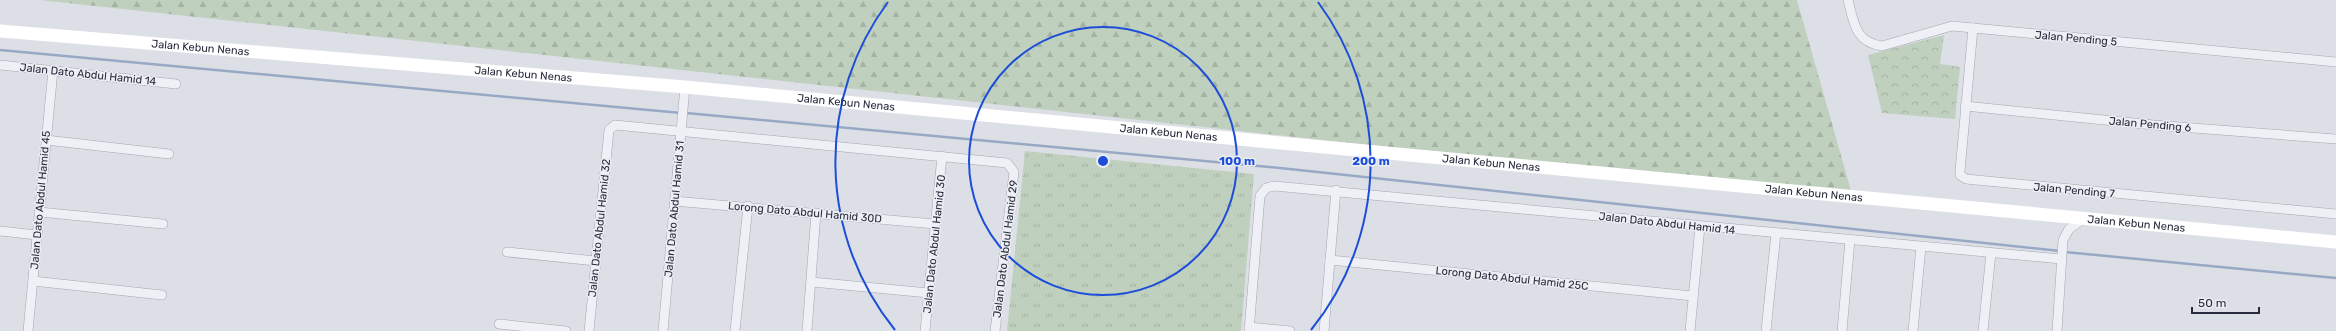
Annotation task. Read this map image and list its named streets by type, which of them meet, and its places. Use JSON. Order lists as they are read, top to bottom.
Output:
{
  "streets": {
    "street": [
      "Jalan Pending 5",
      "Jalan Kebun Nenas",
      "Jalan Dato Abdul Hamid 14",
      "Jalan Pending 6",
      "Jalan Pending 7",
      "Jalan Dato Abdul Hamid 45",
      "Jalan Dato Abdul Hamid 31",
      "Lorong Dato Abdul Hamid 30D",
      "Jalan Dato Abdul Hamid 32",
      "Jalan Dato Abdul Hamid 30",
      "Jalan Dato Abdul Hamid 29",
      "Lorong Dato Abdul Hamid 25C"
    ]
  },
  "crossings": [
    ["Jalan Pending 5", "Jalan Pending 7"],
    ["Jalan Kebun Nenas", "Jalan Dato Abdul Hamid 31"],
    ["Jalan Dato Abdul Hamid 14", "Jalan Dato Abdul Hamid 45"],
    ["Jalan Pending 6", "Jalan Pending 7"],
    ["Jalan Dato Abdul Hamid 31", "Lorong Dato Abdul Hamid 30D"],
    ["Jalan Dato Abdul Hamid 31", "Jalan Dato Abdul Hamid 32"],
    ["Lorong Dato Abdul Hamid 30D", "Jalan Dato Abdul Hamid 30"],
    ["Jalan Dato Abdul Hamid 30", "Jalan Dato Abdul Hamid 29"]
  ],
  "scale_bar": "50 m",
  "rings": ["100 m", "200 m"]
}
